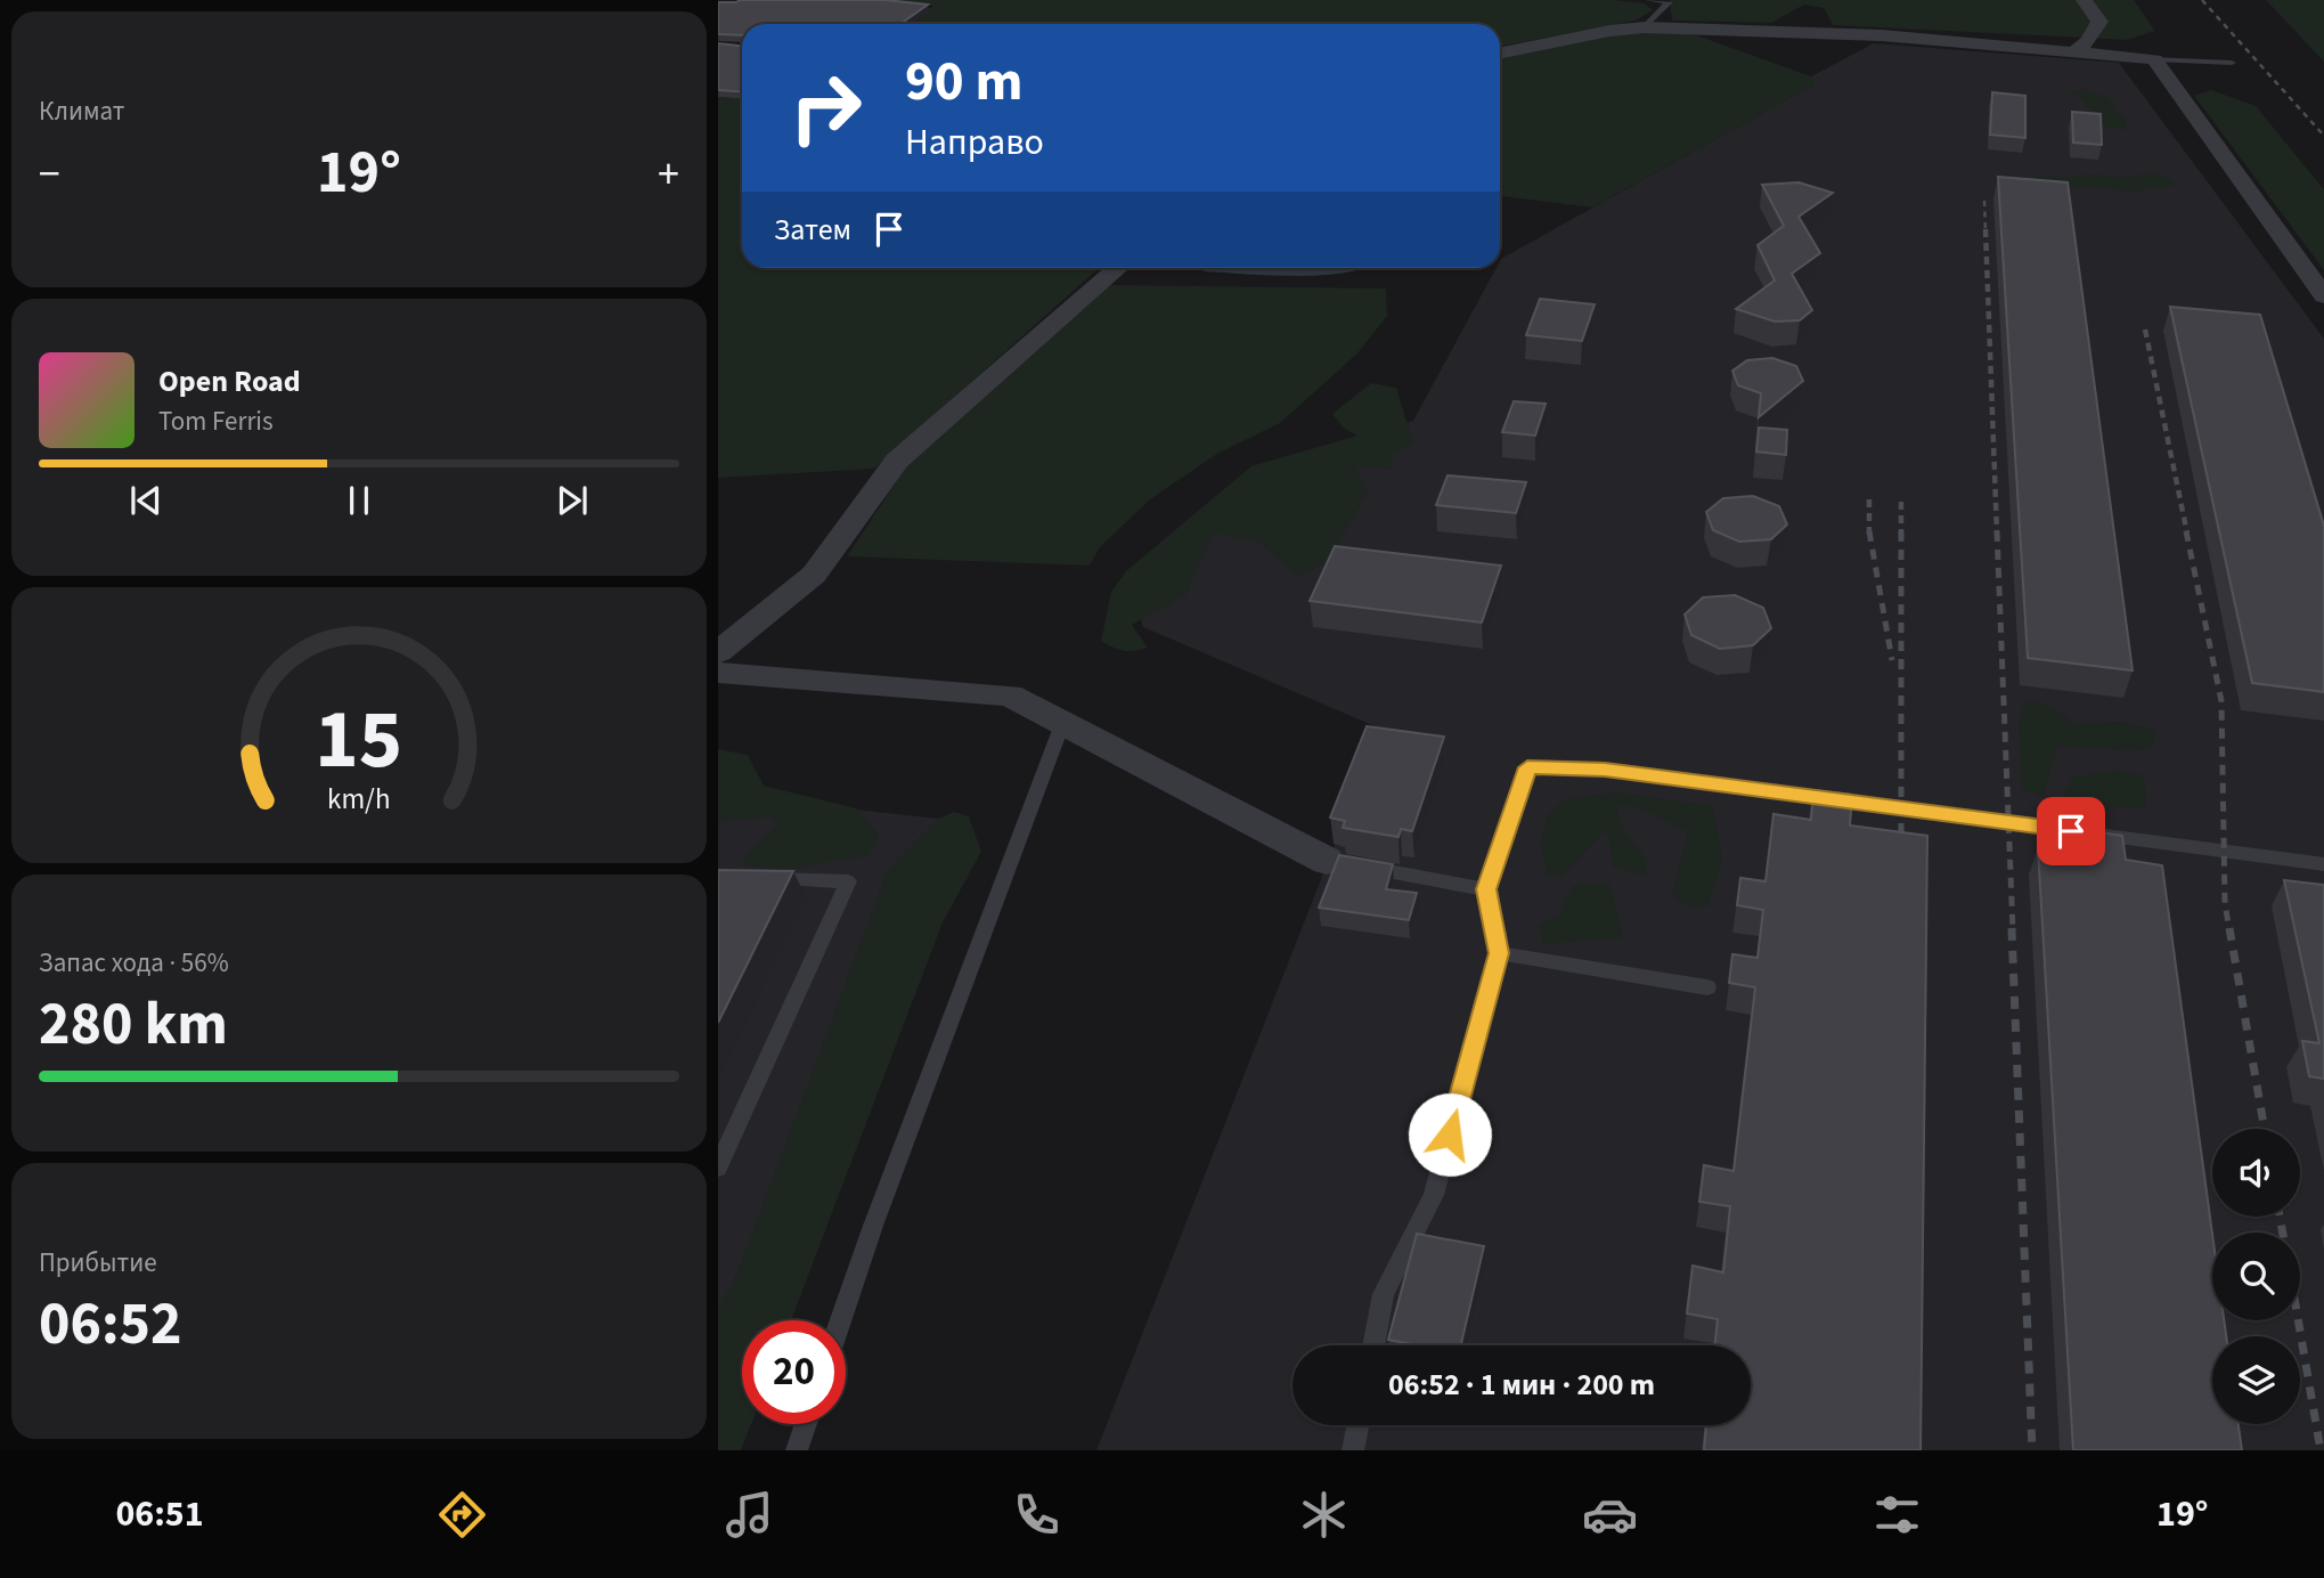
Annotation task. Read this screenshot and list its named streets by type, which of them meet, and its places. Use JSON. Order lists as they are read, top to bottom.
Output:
{
  "page": {
    "tile": [
      "Климат",
      ["Запас хода · 56%", "280 km"],
      ["Прибытие", "06:52"]
    ],
    "turn": ["90 m", "Направо"],
    "heat": ["−", "19°", "+"],
    "then": "Затем",
    "song": ["Open Road", "Tom Ferris"],
    "limit": "20",
    "trip": "06:52 · 1 мин · 200 m",
    "tabs": ["06:51", "19°"],
    "gauge": ["15", "km/h"]
  }
}
